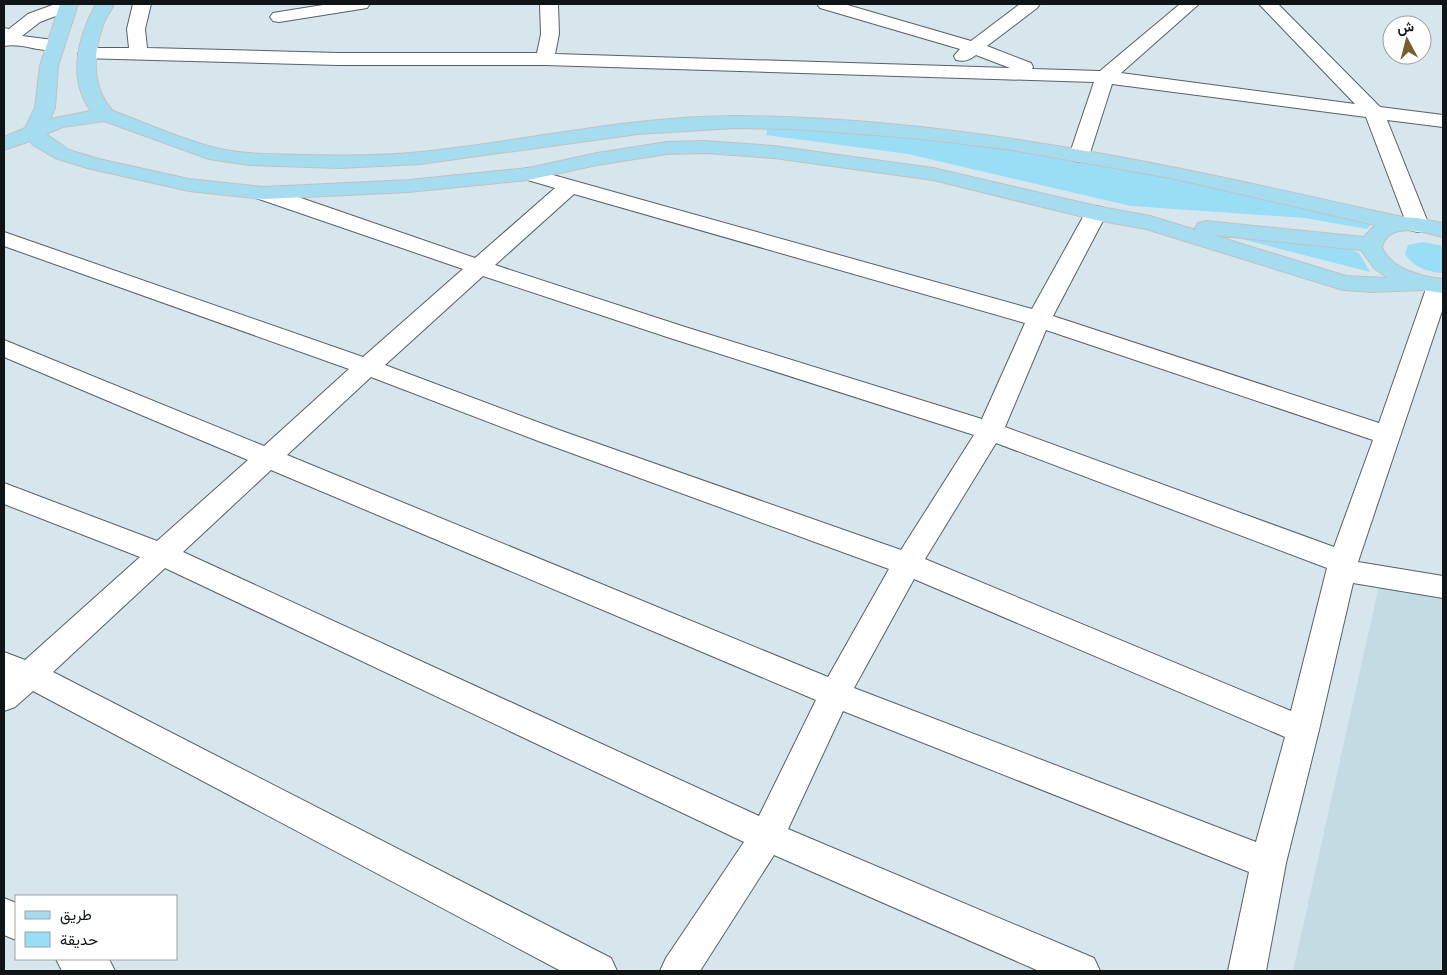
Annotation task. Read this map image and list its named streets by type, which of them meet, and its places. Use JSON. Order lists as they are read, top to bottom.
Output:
{
  "legend": ["طريق", "حديقة"],
  "north": "top"
}
